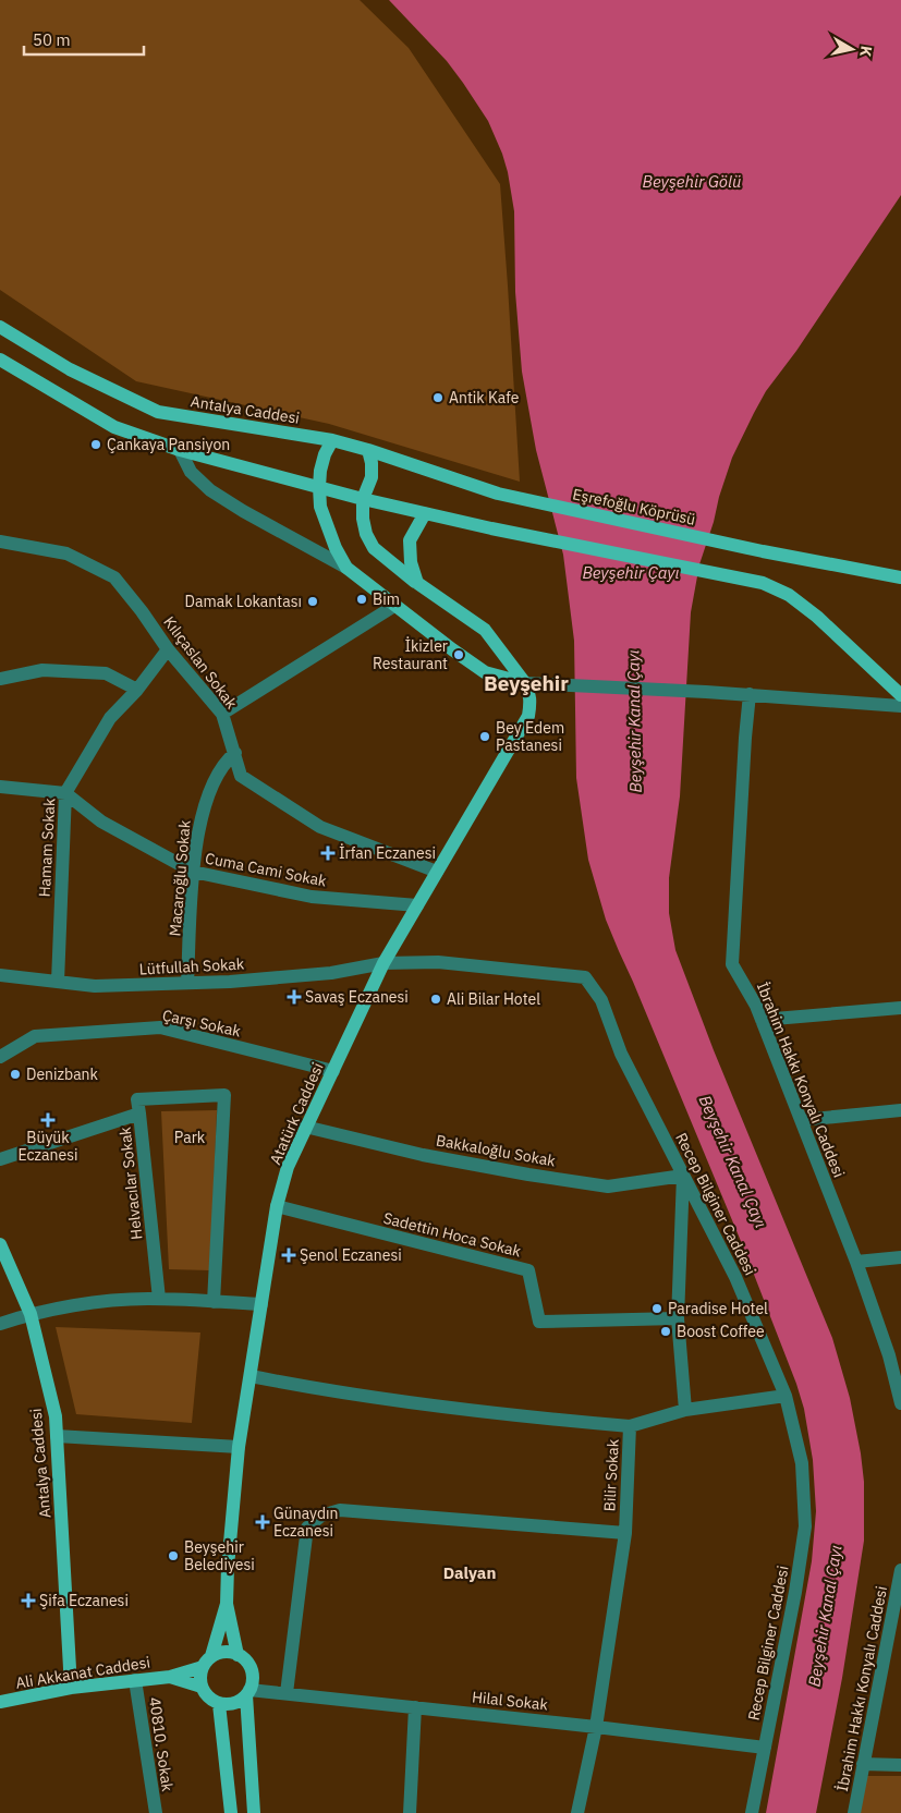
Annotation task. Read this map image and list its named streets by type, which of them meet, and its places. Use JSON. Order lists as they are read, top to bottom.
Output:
{
  "streets": {
    "main road": [
      "Antalya Caddesi",
      "Eşrefoğlu Köprüsü",
      "Atatürk Caddesi",
      "Ali Akkanat Caddesi"
    ],
    "street": [
      "Kılıçaslan Sokak",
      "Hamam Sokak",
      "Cuma Cami Sokak",
      "Macaroğlu Sokak",
      "Lütfullah Sokak",
      "Çarşı Sokak",
      "İbrahim Hakkı Konyalı Caddesi",
      "Bakkaloğlu Sokak",
      "Helvacılar Sokak",
      "Recep Bilginer Caddesi",
      "Sadettin Hoca Sokak",
      "Bilir Sokak",
      "Hilal Sokak",
      "40810. Sokak"
    ]
  },
  "crossings": [
    ["Antalya Caddesi", "Eşrefoğlu Köprüsü"],
    ["Antalya Caddesi", "Ali Akkanat Caddesi"],
    ["Kılıçaslan Sokak", "Hamam Sokak"],
    ["Kılıçaslan Sokak", "Macaroğlu Sokak"],
    ["Kılıçaslan Sokak", "Atatürk Caddesi"],
    ["Hamam Sokak", "Cuma Cami Sokak"],
    ["Hamam Sokak", "Lütfullah Sokak"],
    ["Cuma Cami Sokak", "Macaroğlu Sokak"],
    ["Cuma Cami Sokak", "Atatürk Caddesi"],
    ["Macaroğlu Sokak", "Lütfullah Sokak"],
    ["Lütfullah Sokak", "Atatürk Caddesi"],
    ["Lütfullah Sokak", "Recep Bilginer Caddesi"],
    ["Çarşı Sokak", "Atatürk Caddesi"],
    ["Atatürk Caddesi", "Bakkaloğlu Sokak"],
    ["Atatürk Caddesi", "Recep Bilginer Caddesi"],
    ["Atatürk Caddesi", "Sadettin Hoca Sokak"],
    ["Bakkaloğlu Sokak", "Recep Bilginer Caddesi"],
    ["Recep Bilginer Caddesi", "Bilir Sokak"],
    ["Recep Bilginer Caddesi", "Hilal Sokak"],
    ["Bilir Sokak", "Hilal Sokak"],
    ["Ali Akkanat Caddesi", "40810. Sokak"]
  ],
  "districts": ["Beyşehir", "Dalyan"],
  "water": ["Beyşehir Gölü", "Beyşehir Çayı", "Beyşehir Kanal Çayı"],
  "parks": ["Park"],
  "places": {
    "other": [
      "Antik Kafe",
      "Çankaya Pansiyon",
      "Bim",
      "Damak Lokantası",
      "İkizler Restaurant",
      "Bey Edem Pastanesi",
      "Ali Bilar Hotel",
      "Denizbank",
      "Paradise Hotel",
      "Boost Coffee",
      "Beyşehir Belediyesi"
    ],
    "health": [
      "İrfan Eczanesi",
      "Savaş Eczanesi",
      "Büyük Eczanesi",
      "Şenol Eczanesi",
      "Günaydın Eczanesi",
      "Şifa Eczanesi"
    ]
  },
  "scale_bar": "50 m",
  "north": "right"
}
